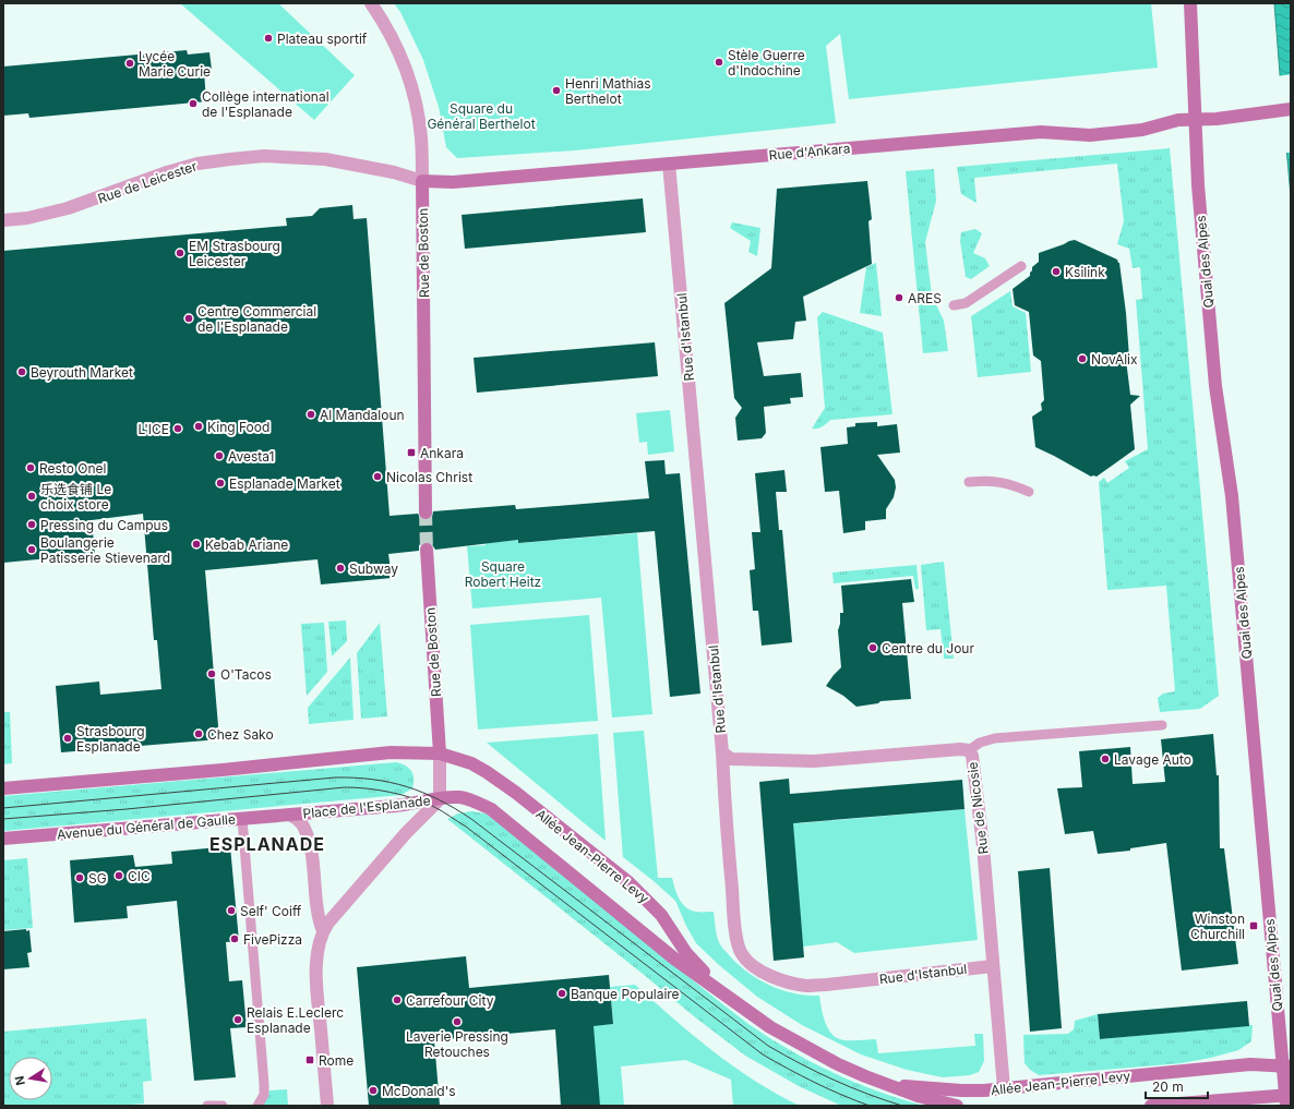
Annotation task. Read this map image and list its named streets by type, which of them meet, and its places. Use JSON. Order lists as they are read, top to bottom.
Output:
{
  "streets": {
    "street": [
      "Rue d'Ankara",
      "Rue de Leicester",
      "Rue de Boston",
      "Quai des Alpes",
      "Rue d'Istanbul",
      "Place de l'Esplanade",
      "Rue de Nicosie",
      "Avenue du Général de Gaulle",
      "Allée Jean-Pierre Levy"
    ]
  },
  "crossings": [
    ["Rue d'Ankara", "Rue de Leicester"],
    ["Rue d'Ankara", "Rue de Boston"],
    ["Rue d'Ankara", "Quai des Alpes"],
    ["Rue d'Ankara", "Rue d'Istanbul"],
    ["Rue de Leicester", "Rue de Boston"],
    ["Rue de Boston", "Place de l'Esplanade"],
    ["Rue de Boston", "Allée Jean-Pierre Levy"],
    ["Quai des Alpes", "Allée Jean-Pierre Levy"],
    ["Rue d'Istanbul", "Rue de Nicosie"],
    ["Place de l'Esplanade", "Avenue du Général de Gaulle"],
    ["Place de l'Esplanade", "Allée Jean-Pierre Levy"],
    ["Rue de Nicosie", "Allée Jean-Pierre Levy"]
  ],
  "districts": ["ESPLANADE"],
  "parks": ["Square du Général Berthelot", "Square Robert Heitz"],
  "places": {
    "other": [
      "Plateau sportif",
      "Stèle Guerre d'Indochine",
      "Lycée Marie Curie",
      "Henri Mathias Berthelot",
      "Collège international de l'Esplanade",
      "EM Strasbourg Leicester",
      "Ksilink",
      "ARES",
      "Centre Commercial de l'Esplanade",
      "NovAlix",
      "Beyrouth Market",
      "Al Mandaloun",
      "King Food",
      "L'ICE",
      "Avesta1",
      "Resto Onel",
      "Nicolas Christ",
      "Esplanade Market",
      "乐选食铺 Le choix store",
      "Pressing du Campus",
      "Kebab Ariane",
      "Boulangerie Patisserie Stievenard",
      "Subway",
      "Centre du Jour",
      "O'Tacos",
      "Chez Sako",
      "Strasbourg Esplanade",
      "Lavage Auto",
      "CIC",
      "SG",
      "Self' Coiff",
      "FivePizza",
      "Banque Populaire",
      "Carrefour City",
      "Relais E.Leclerc Esplanade",
      "Laverie Pressing Retouches",
      "McDonald's"
    ],
    "transit": ["Ankara", "Winston Churchill", "Rome"]
  },
  "scale_bar": "20 m",
  "north": "left"
}
